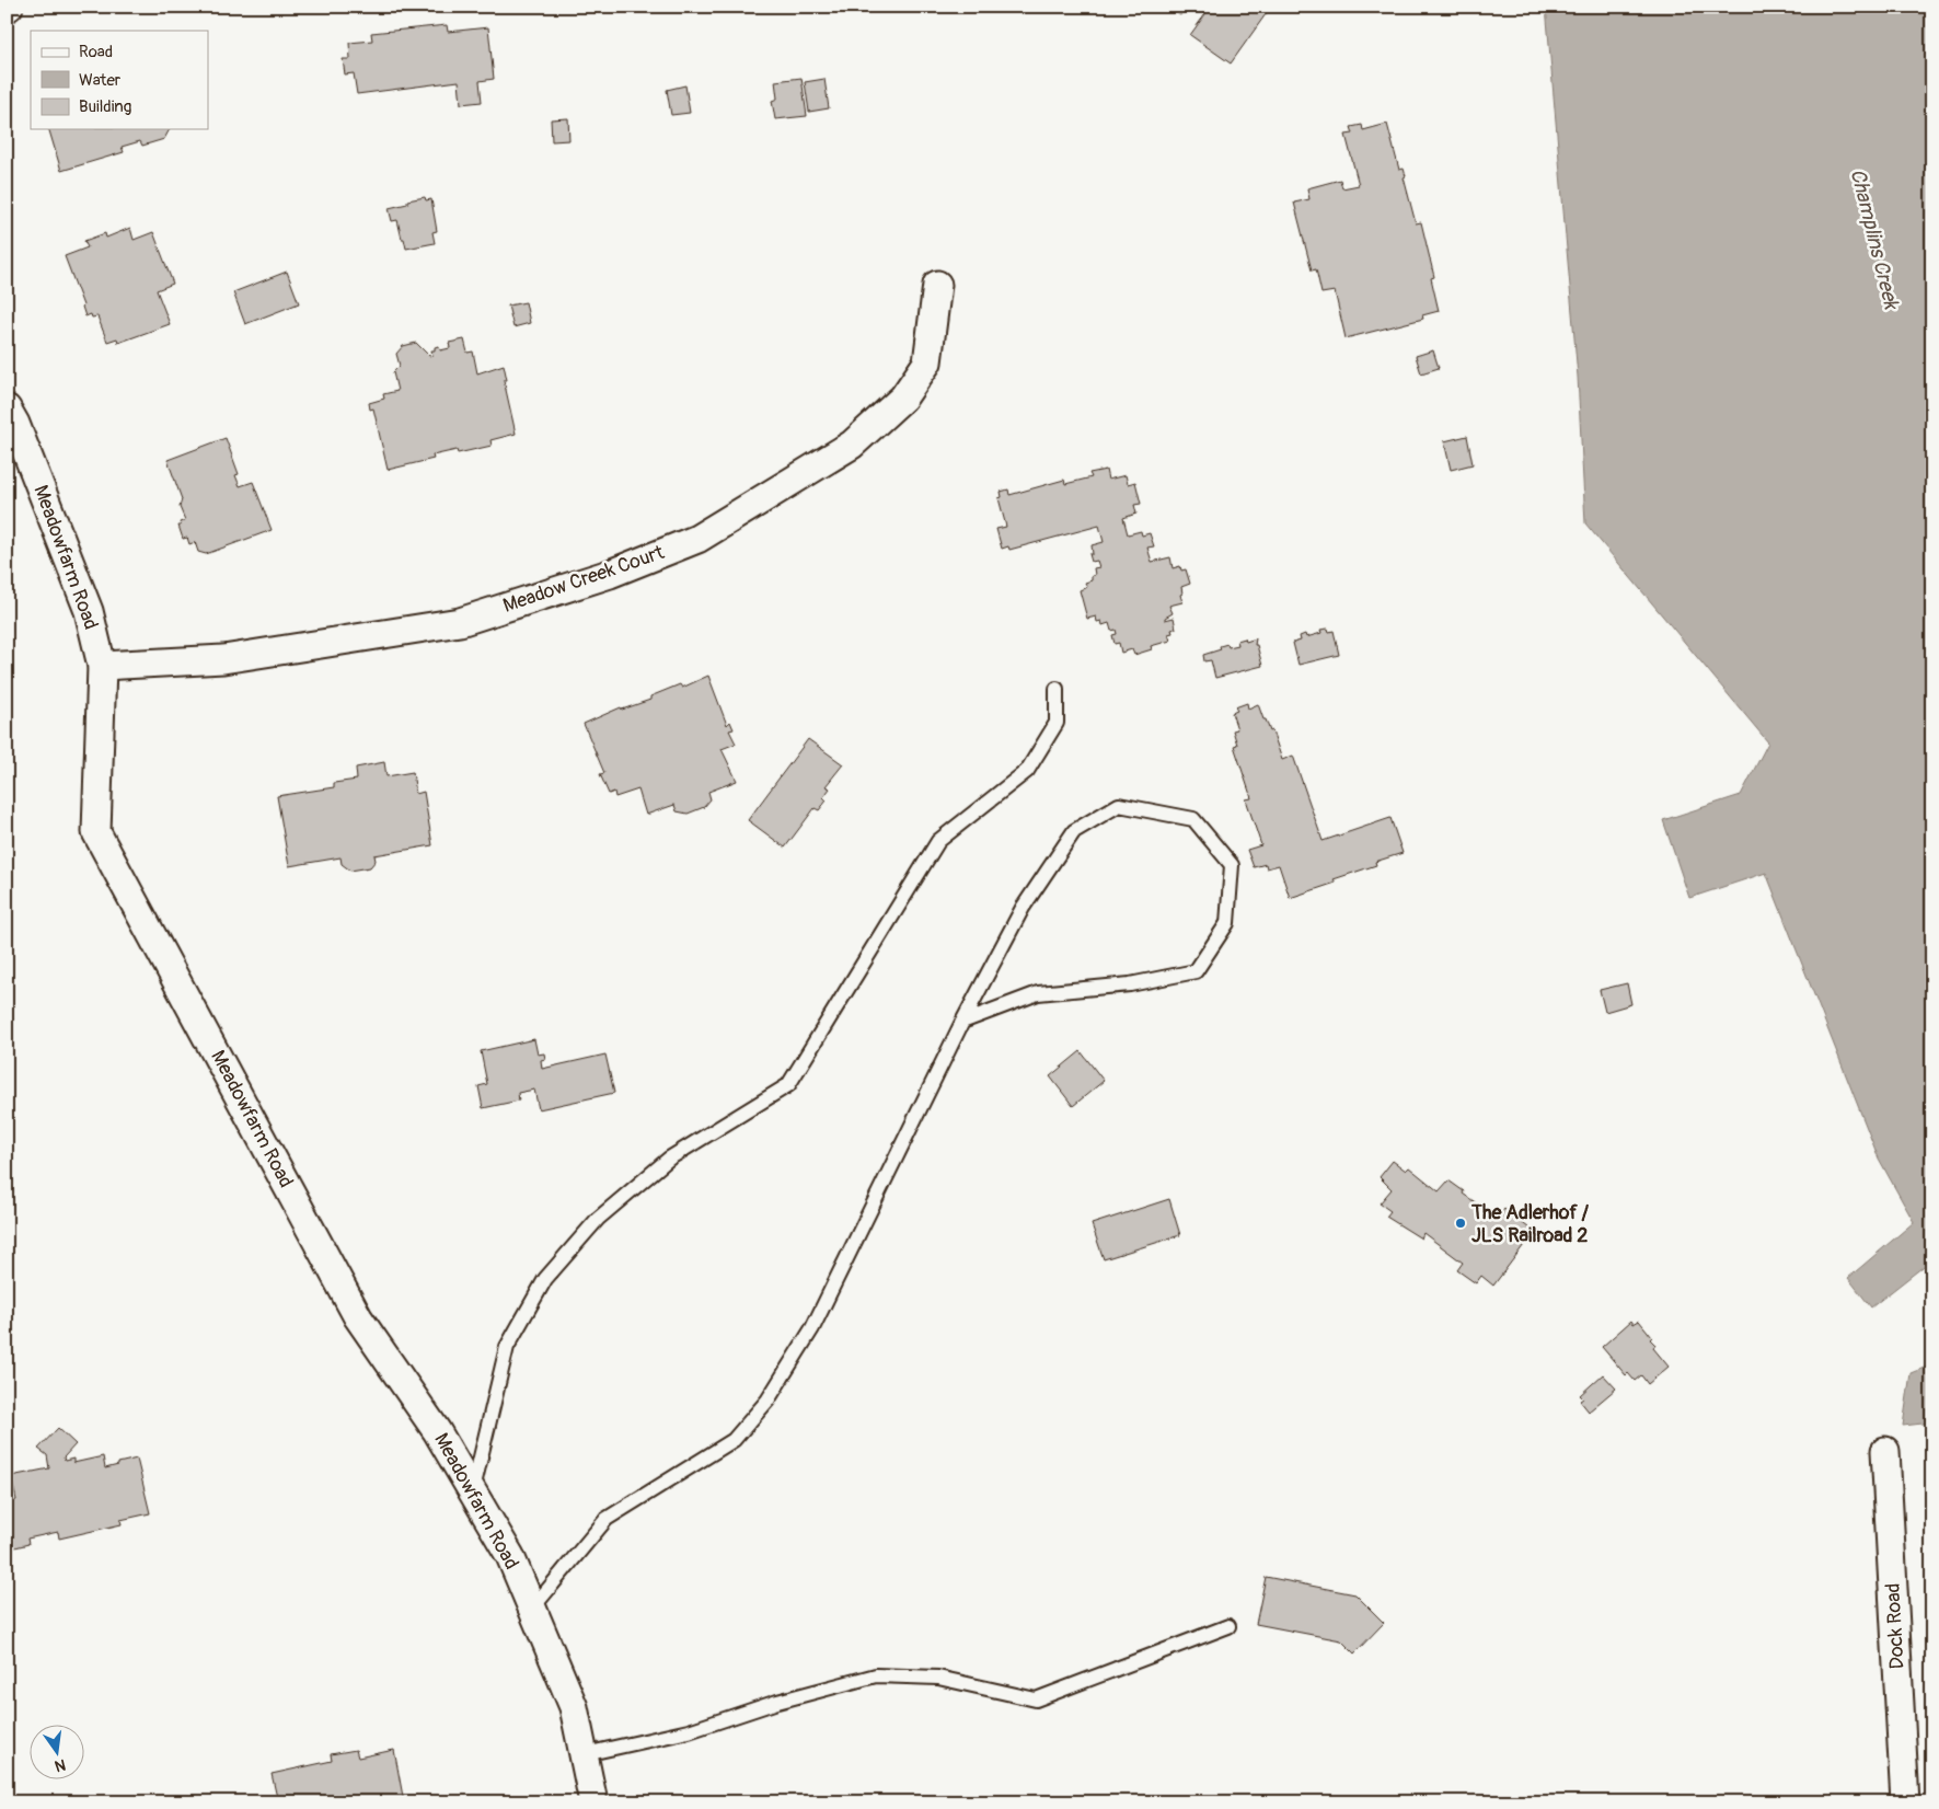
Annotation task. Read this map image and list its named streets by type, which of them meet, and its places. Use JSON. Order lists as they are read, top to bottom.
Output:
{
  "streets": {
    "street": ["Meadowfarm Road", "Meadow Creek Court", "Dock Road"]
  },
  "crossings": [
    ["Meadowfarm Road", "Meadow Creek Court"]
  ],
  "water": ["Champlins Creek"],
  "places": ["The Adlerhof / JLS Railroad 2"],
  "legend": ["Road", "Water", "Building"],
  "north": "bottom"
}
